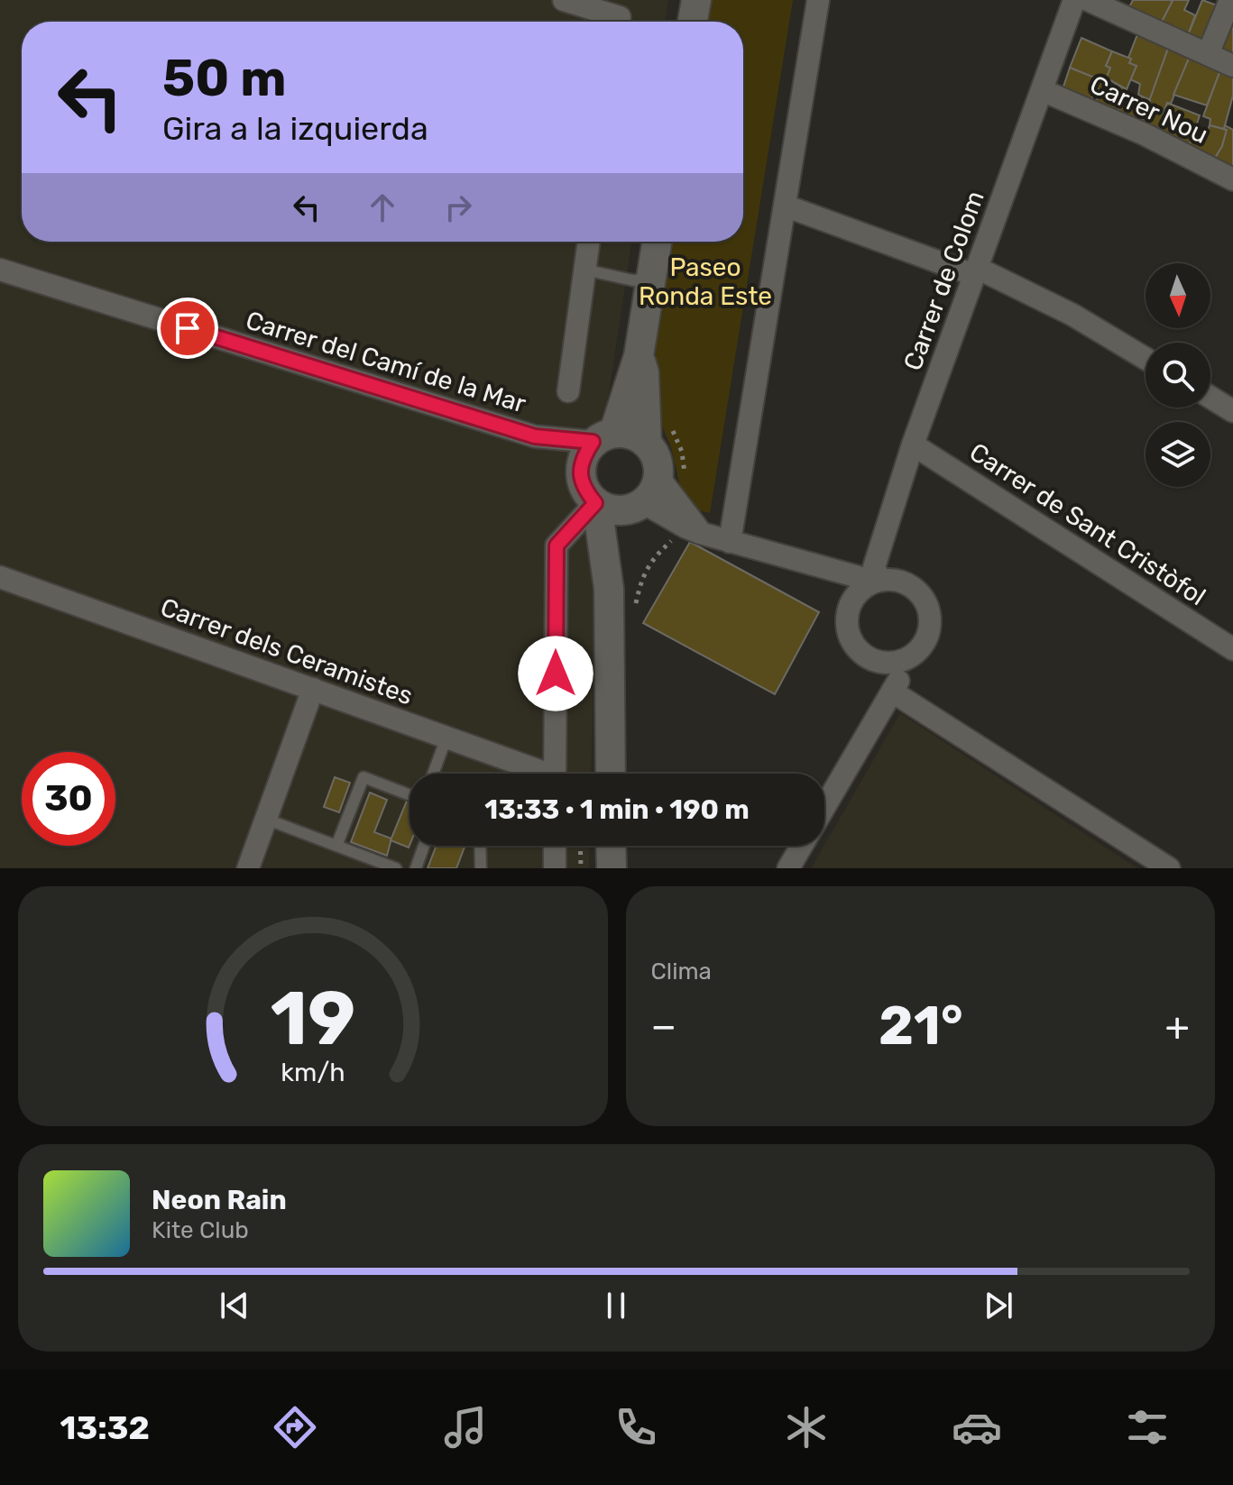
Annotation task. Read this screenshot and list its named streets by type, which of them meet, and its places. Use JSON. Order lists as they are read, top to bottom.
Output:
{
  "streets": {
    "street": [
      "Carrer Nou",
      "Carrer de Colom",
      "Carrer del Camí de la Mar",
      "Carrer de Sant Cristòfol",
      "Carrer dels Ceramistes"
    ]
  },
  "crossings": [
    ["Carrer Nou", "Carrer de Colom"],
    ["Carrer de Colom", "Carrer de Sant Cristòfol"]
  ],
  "parks": ["Paseo Ronda Este"],
  "north": "bottom",
  "page": {
    "turn": ["50 m", "Gira a la izquierda"],
    "limit": "30",
    "trip": "13:33 · 1 min · 190 m",
    "tile": "Clima",
    "heat": ["−", "21°", "+"],
    "song": ["Neon Rain", "Kite Club"],
    "tabs": "13:32",
    "gauge": ["19", "km/h"]
  }
}
